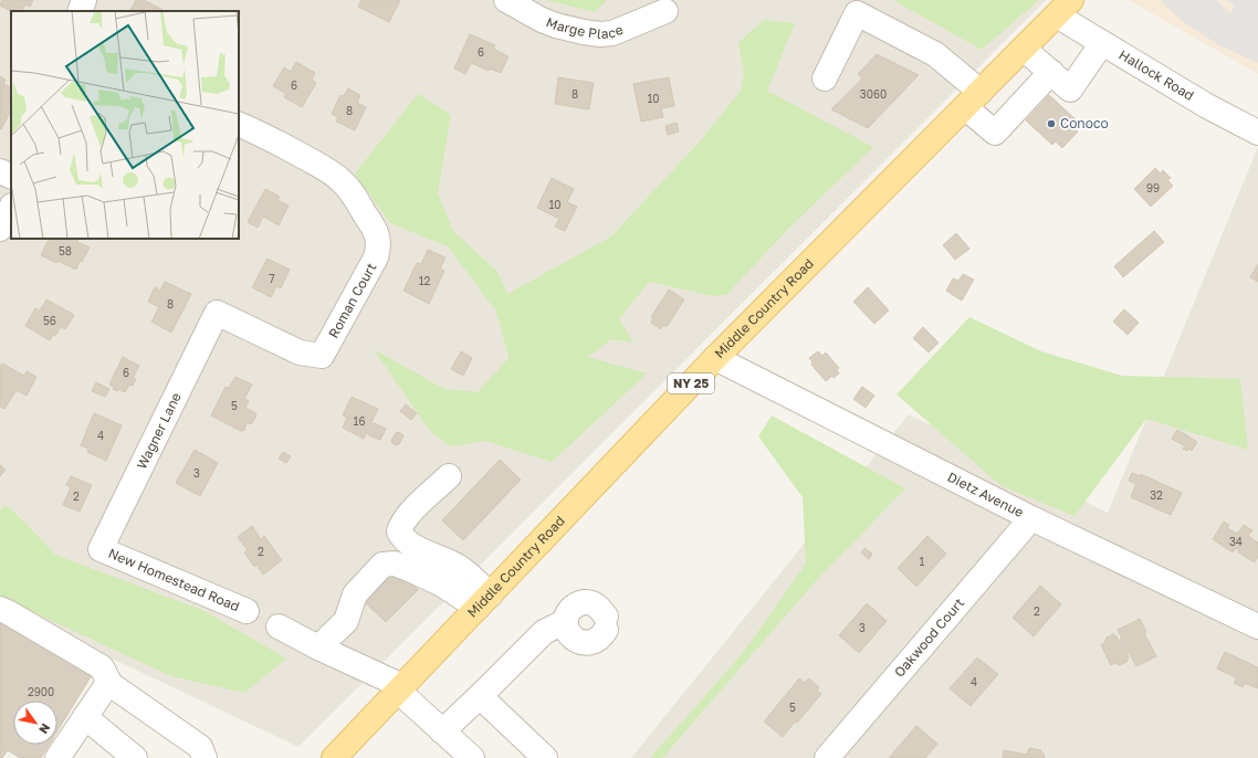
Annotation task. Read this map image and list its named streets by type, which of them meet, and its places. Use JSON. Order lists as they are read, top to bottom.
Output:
{
  "streets": {
    "main road": ["Middle Country Road", "NY 25"],
    "street": [
      "Marge Place",
      "Hallock Road",
      "Roman Court",
      "Wagner Lane",
      "Dietz Avenue",
      "New Homestead Road",
      "Oakwood Court"
    ]
  },
  "crossings": [
    ["Hallock Road", "Middle Country Road"],
    ["Roman Court", "Wagner Lane"],
    ["Middle Country Road", "Dietz Avenue"],
    ["Wagner Lane", "New Homestead Road"],
    ["Dietz Avenue", "Oakwood Court"]
  ],
  "places": ["Conoco"],
  "house_numbers": [
    "6",
    "6",
    "8",
    "3060",
    "10",
    "8",
    "99",
    "10",
    "58",
    "7",
    "12",
    "8",
    "56",
    "6",
    "5",
    "16",
    "4",
    "3",
    "32",
    "2",
    "34",
    "2",
    "1",
    "2",
    "3",
    "4",
    "2900",
    "5"
  ],
  "north": "bottom right"
}
